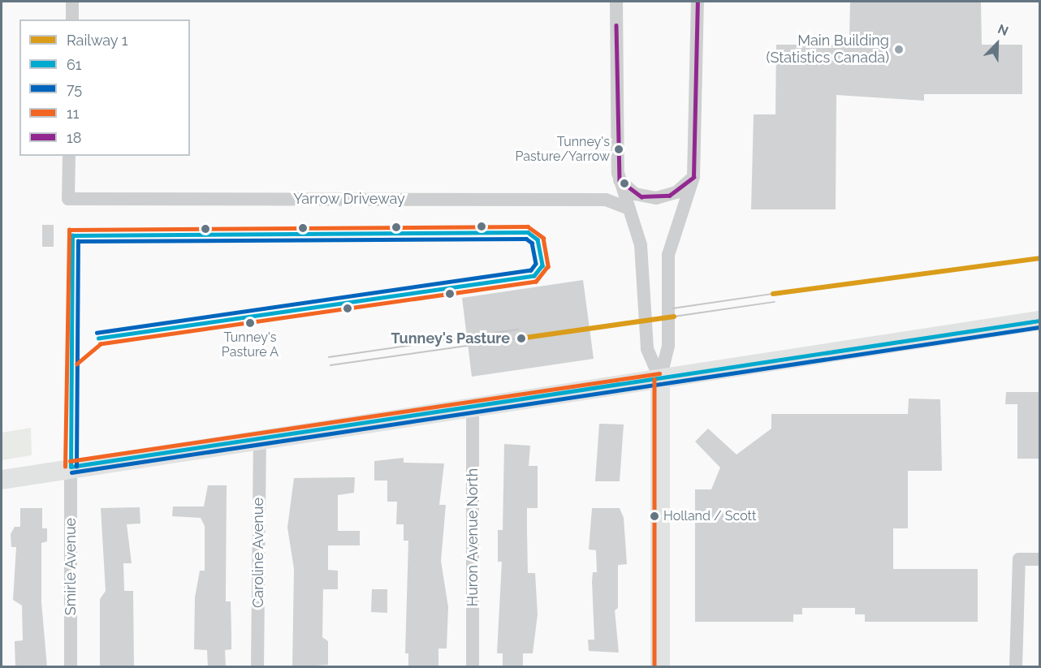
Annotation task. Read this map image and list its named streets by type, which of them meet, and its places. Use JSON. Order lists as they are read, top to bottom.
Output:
{
  "streets": {
    "street": [
      "Yarrow Driveway",
      "Huron Avenue North",
      "Caroline Avenue",
      "Smirle Avenue"
    ]
  },
  "places": [
    "Main Building (Statistics Canada)",
    "Tunney's Pasture/Yarrow",
    "Tunney's Pasture A",
    "Tunney's Pasture",
    "Holland / Scott"
  ],
  "lines": [
    "transit line 18",
    "transit line 11",
    "transit line 61",
    "transit line 75",
    "rail line 1"
  ],
  "legend": [
    "Railway 1",
    "61",
    "75",
    "11",
    "18"
  ],
  "north": "top right"
}
